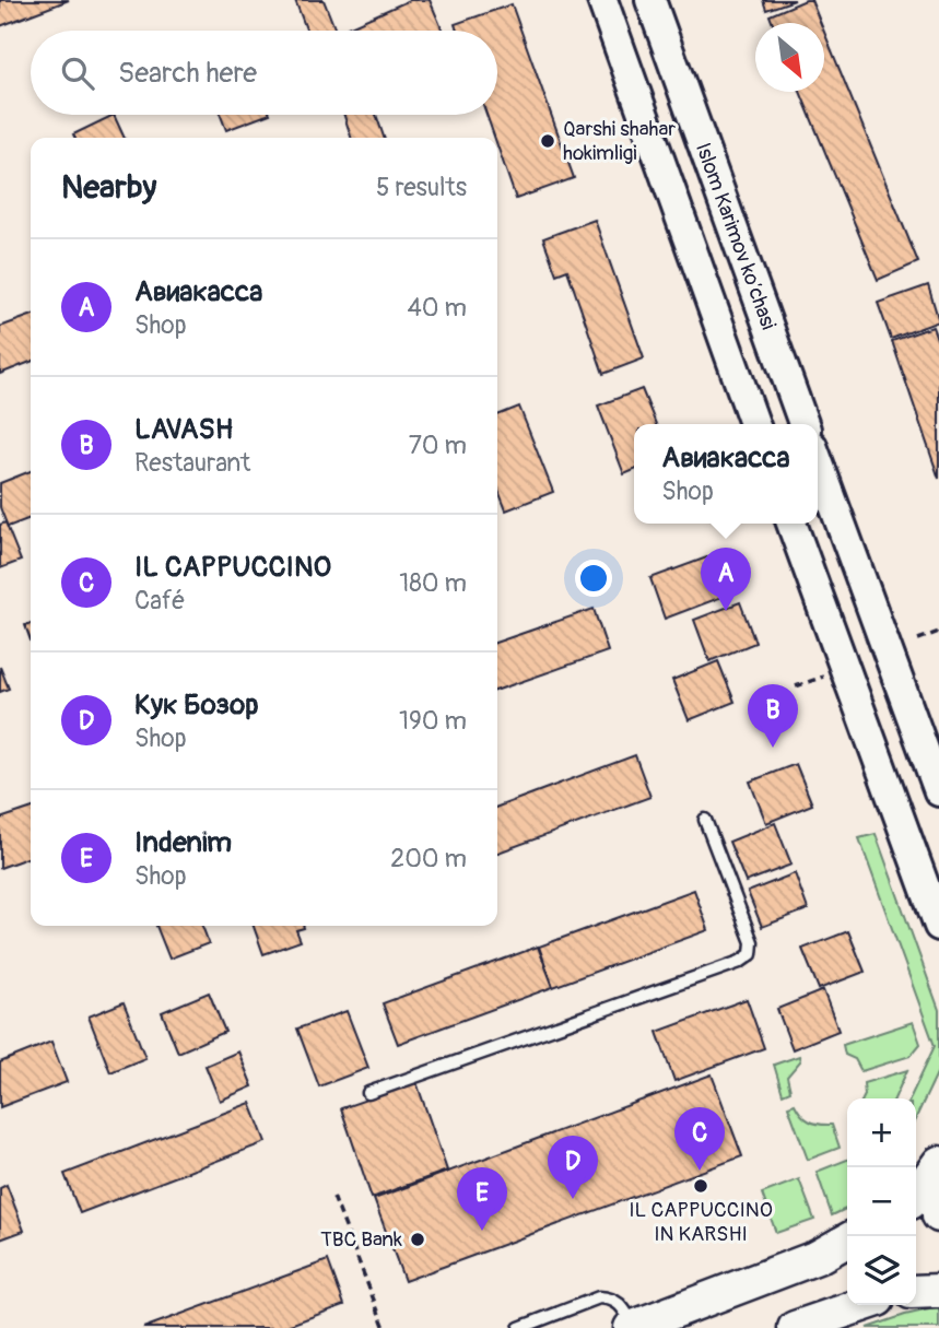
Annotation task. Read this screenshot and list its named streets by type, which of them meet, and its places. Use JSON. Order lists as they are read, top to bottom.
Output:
{
  "streets": {
    "main road": ["Islom Karimov ko‘chasi"]
  },
  "places": ["Qarshi shahar hokimligi", "IL CAPPUCCINO IN KARSHI", "TBC Bank"],
  "north": "bottom right",
  "page": {
    "search": "Search here",
    "heading": ["Nearby", "5 results"],
    "list": [
      {
        "mark": "A",
        "name": "Авиакасса",
        "note": "Shop",
        "value": "40 m"
      },
      {
        "mark": "B",
        "name": "LAVASH",
        "note": "Restaurant",
        "value": "70 m"
      },
      {
        "mark": "C",
        "name": "IL CAPPUCCINO",
        "note": "Café",
        "value": "180 m"
      },
      {
        "mark": "D",
        "name": "Кук Бозор",
        "note": "Shop",
        "value": "190 m"
      },
      {
        "mark": "E",
        "name": "Indenim",
        "note": "Shop",
        "value": "200 m"
      }
    ],
    "popup": ["Авиакасса", "Shop"],
    "pins": [
      "A",
      "B",
      "C",
      "D",
      "E"
    ],
    "map_buttons": ["+", "−"]
  }
}
